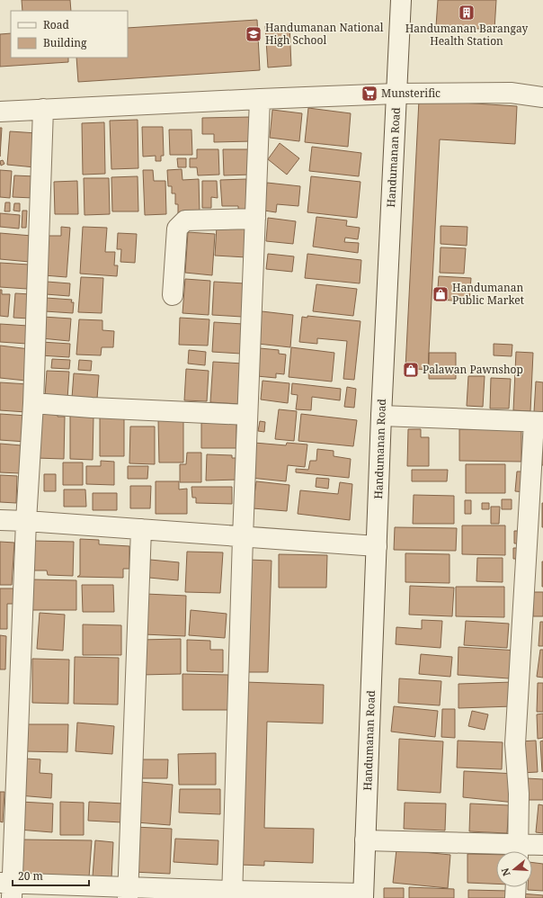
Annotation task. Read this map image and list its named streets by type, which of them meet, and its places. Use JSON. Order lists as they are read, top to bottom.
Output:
{
  "streets": {
    "street": ["Handumanan Road"]
  },
  "places": {
    "building": ["Handumanan Barangay Health Station"],
    "school or university": ["Handumanan National High School"],
    "supermarket": ["Munsterific"],
    "shop": ["Handumanan Public Market", "Palawan Pawnshop"]
  },
  "legend": ["Road", "Building"],
  "scale_bar": "20 m",
  "north": "left"
}
